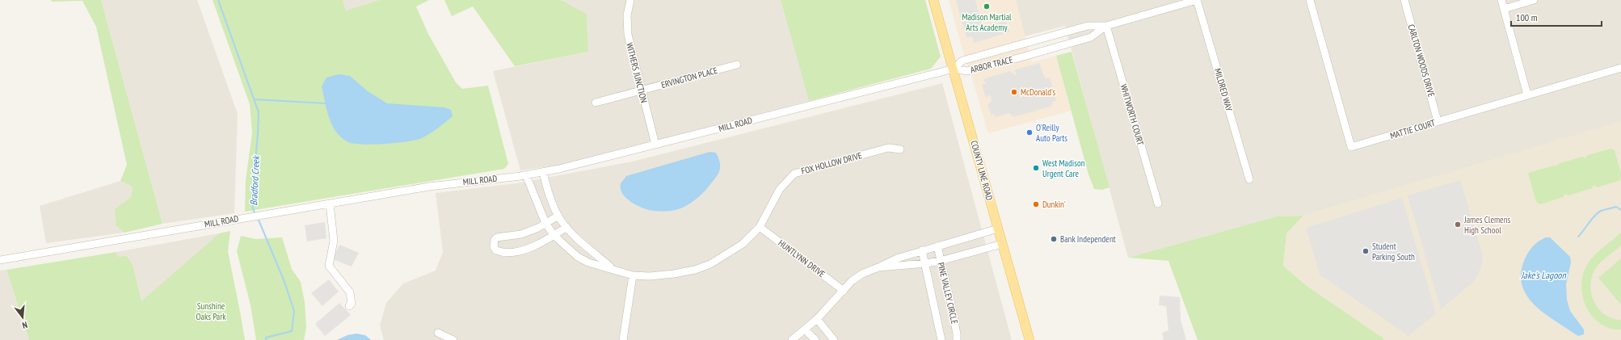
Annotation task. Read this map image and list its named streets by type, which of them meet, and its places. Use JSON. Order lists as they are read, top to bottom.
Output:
{
  "streets": {
    "main road": ["COUNTY LINE ROAD"],
    "street": [
      "CARLTON WOODS DRIVE",
      "ARBOR TRACE",
      "WITHERS JUNCTION",
      "ERVINGTON PLACE",
      "MILDRED WAY",
      "WHITWORTH COURT",
      "MILL ROAD",
      "MATTIE COURT",
      "FOX HOLLOW DRIVE",
      "HUNTLYNN DRIVE",
      "PINE VALLEY CIRCLE"
    ]
  },
  "crossings": [
    ["CARLTON WOODS DRIVE", "MATTIE COURT"],
    ["ARBOR TRACE", "MILDRED WAY"],
    ["ARBOR TRACE", "WHITWORTH COURT"],
    ["ARBOR TRACE", "MILL ROAD"],
    ["ARBOR TRACE", "COUNTY LINE ROAD"],
    ["WITHERS JUNCTION", "ERVINGTON PLACE"],
    ["WITHERS JUNCTION", "MILL ROAD"],
    ["MILL ROAD", "FOX HOLLOW DRIVE"],
    ["MILL ROAD", "COUNTY LINE ROAD"],
    ["FOX HOLLOW DRIVE", "HUNTLYNN DRIVE"]
  ],
  "water": ["Bradford Creek", "Jake's Lagoon"],
  "parks": ["Sunshine Oaks Park"],
  "places": [
    "Madison Martial Arts Academy",
    "McDonald's",
    "O'Reilly Auto Parts",
    "West Madison Urgent Care",
    "Dunkin'",
    "James Clemens High School",
    "Bank Independent",
    "Student Parking South"
  ],
  "scale_bar": "100 m",
  "north": "bottom"
}
